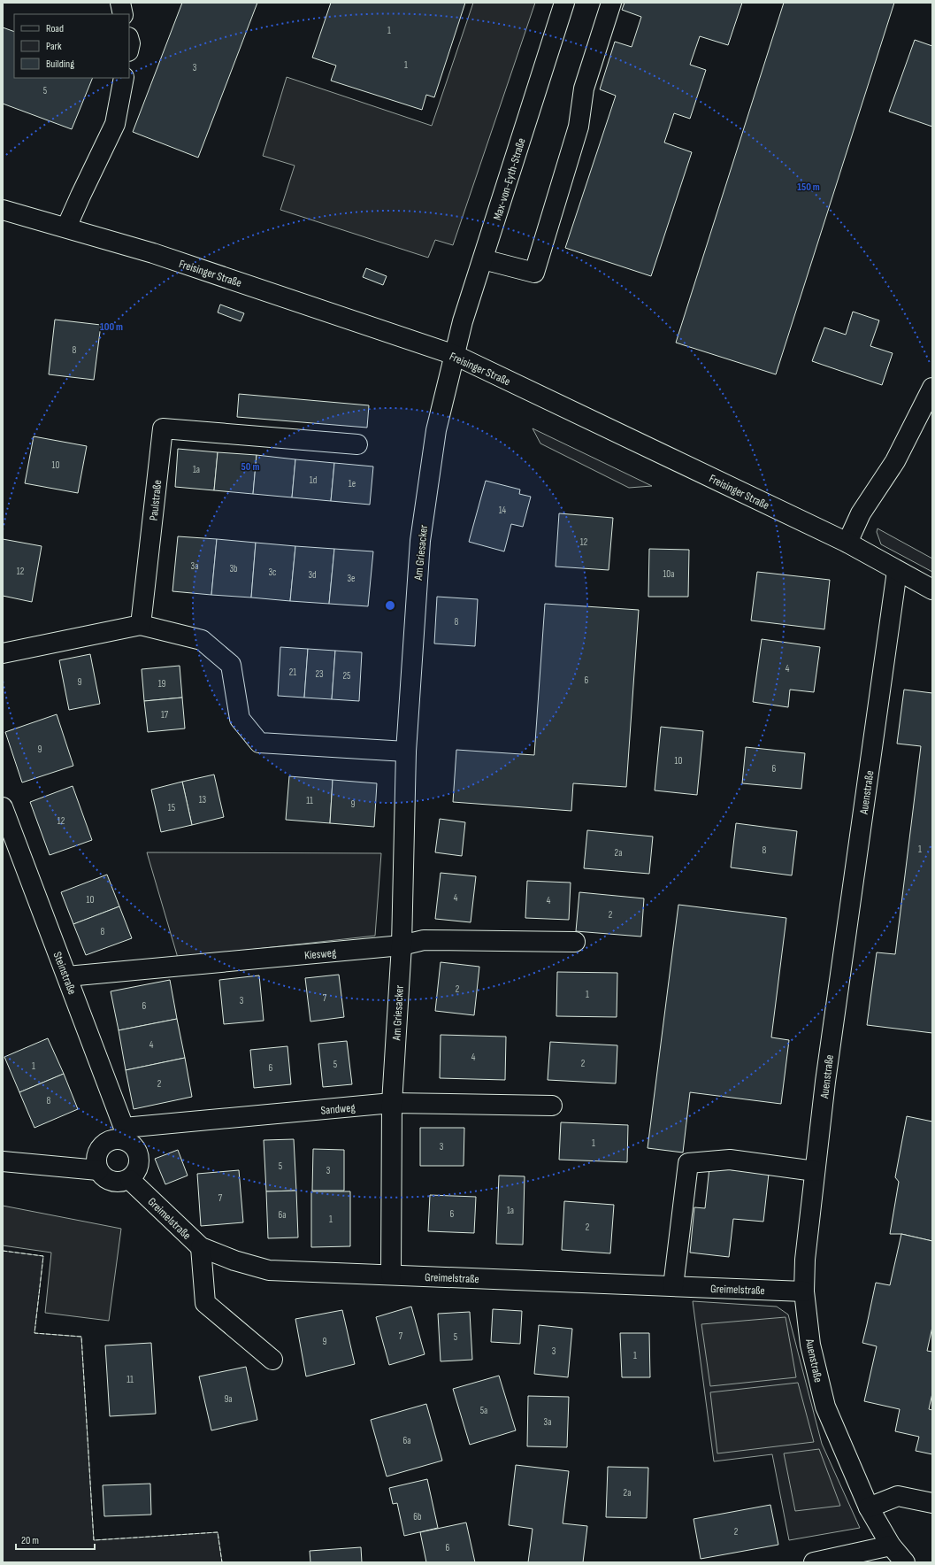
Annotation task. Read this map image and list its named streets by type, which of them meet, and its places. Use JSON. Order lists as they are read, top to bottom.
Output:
{
  "streets": {
    "street": [
      "Max-von-Eyth-Straße",
      "Freisinger Straße",
      "Paulstraße",
      "Am Griesacker",
      "Auenstraße",
      "Kiesweg",
      "Steinstraße",
      "Sandweg",
      "Greimelstraße"
    ]
  },
  "crossings": [
    ["Max-von-Eyth-Straße", "Freisinger Straße"],
    ["Max-von-Eyth-Straße", "Am Griesacker"],
    ["Freisinger Straße", "Am Griesacker"],
    ["Freisinger Straße", "Auenstraße"],
    ["Am Griesacker", "Kiesweg"],
    ["Am Griesacker", "Sandweg"],
    ["Am Griesacker", "Greimelstraße"],
    ["Auenstraße", "Greimelstraße"],
    ["Kiesweg", "Steinstraße"],
    ["Steinstraße", "Sandweg"],
    ["Steinstraße", "Greimelstraße"],
    ["Sandweg", "Greimelstraße"]
  ],
  "house_numbers": [
    "1",
    "1",
    "3",
    "5",
    "8",
    "10",
    "1a",
    "1d",
    "1e",
    "14",
    "12",
    "3a",
    "3b",
    "12",
    "3c",
    "10a",
    "3d",
    "3e",
    "8",
    "4",
    "21",
    "23",
    "25",
    "6",
    "9",
    "19",
    "17",
    "9",
    "10",
    "6",
    "13",
    "11",
    "9",
    "15",
    "12",
    "1",
    "8",
    "2a",
    "4",
    "10",
    "4",
    "2",
    "8",
    "2",
    "1",
    "7",
    "3",
    "6",
    "4",
    "4",
    "2",
    "5",
    "1",
    "6",
    "2",
    "8",
    "1",
    "3",
    "5",
    "3",
    "7",
    "1a",
    "6",
    "6a",
    "1",
    "2",
    "7",
    "5",
    "9",
    "3",
    "1",
    "11",
    "9a",
    "5a",
    "3a",
    "6a",
    "2a",
    "6b",
    "2",
    "6"
  ],
  "legend": ["Road", "Park", "Building"],
  "scale_bar": "20 m",
  "rings": ["150 m", "100 m", "50 m"]
}
